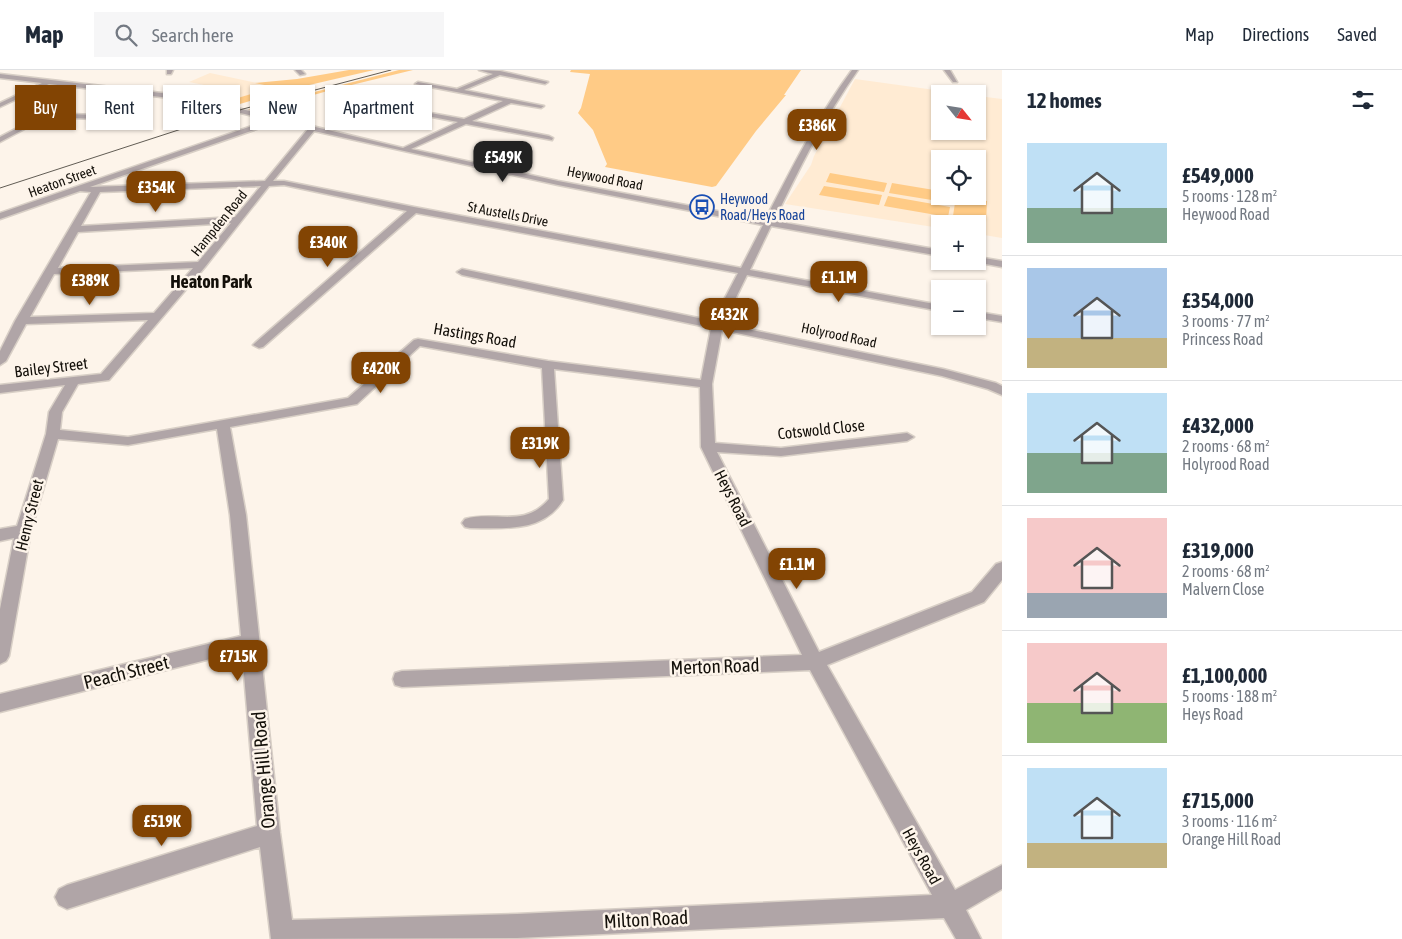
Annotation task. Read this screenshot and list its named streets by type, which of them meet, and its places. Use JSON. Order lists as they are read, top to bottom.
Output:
{
  "streets": {
    "street": [
      "Heywood Road",
      "Heaton Street",
      "St Austells Drive",
      "Hampden Road",
      "Hastings Road",
      "Holyrood Road",
      "Bailey Street",
      "Cotswold Close",
      "Heys Road",
      "Henry Street",
      "Merton Road",
      "Peach Street",
      "Orange Hill Road",
      "Milton Road"
    ]
  },
  "crossings": [
    ["Heywood Road", "Heys Road"],
    ["Heaton Street", "St Austells Drive"],
    ["St Austells Drive", "Hampden Road"],
    ["St Austells Drive", "Heys Road"],
    ["Hampden Road", "Bailey Street"],
    ["Hastings Road", "Heys Road"],
    ["Hastings Road", "Henry Street"],
    ["Hastings Road", "Orange Hill Road"],
    ["Holyrood Road", "Heys Road"],
    ["Bailey Street", "Henry Street"],
    ["Cotswold Close", "Heys Road"],
    ["Heys Road", "Merton Road"],
    ["Heys Road", "Milton Road"],
    ["Peach Street", "Orange Hill Road"],
    ["Orange Hill Road", "Milton Road"]
  ],
  "districts": ["Heaton Park"],
  "places": {
    "bus stop": ["Heywood Road/Heys Road"]
  },
  "north": "bottom right",
  "page": {
    "header": "Map",
    "search": "Search here",
    "nav": ["Map", "Directions", "Saved"],
    "heading": "12 homes",
    "map_buttons": ["+", "−"],
    "chip": [
      "Buy",
      "Rent",
      "Filters",
      "New",
      "Apartment"
    ],
    "price": [
      "£386K",
      "£549K",
      "£354K",
      "£340K",
      "£1.1M",
      "£389K",
      "£432K",
      "£420K",
      "£319K",
      "£1.1M",
      "£715K",
      "£519K"
    ],
    "list": [
      {
        "name": "£549,000",
        "note": "5 rooms · 128 m² · Heywood Road"
      },
      {
        "name": "£354,000",
        "note": "3 rooms · 77 m² · Princess Road"
      },
      {
        "name": "£432,000",
        "note": "2 rooms · 68 m² · Holyrood Road"
      },
      {
        "name": "£319,000",
        "note": "2 rooms · 68 m² · Malvern Close"
      },
      {
        "name": "£1,100,000",
        "note": "5 rooms · 188 m² · Heys Road"
      },
      {
        "name": "£715,000",
        "note": "3 rooms · 116 m² · Orange Hill Road"
      }
    ]
  }
}
